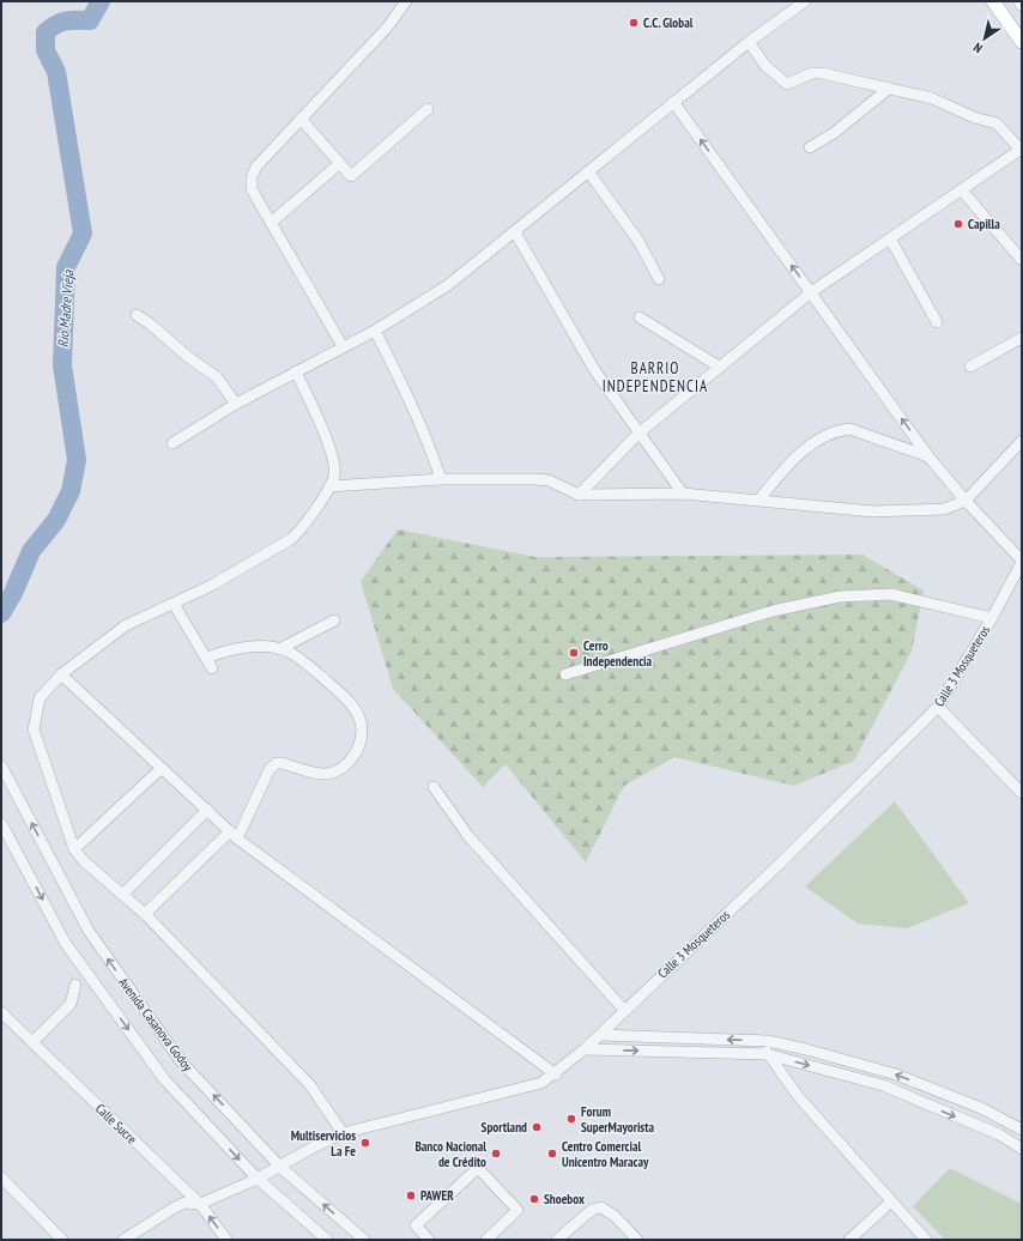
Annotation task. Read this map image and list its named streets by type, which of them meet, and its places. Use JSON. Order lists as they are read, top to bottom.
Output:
{
  "streets": {
    "street": ["Calle 3 Mosqueteros", "Avenida Casanova Godoy", "Calle Sucre"]
  },
  "crossings": [
    ["Calle 3 Mosqueteros", "Avenida Casanova Godoy"],
    ["Calle 3 Mosqueteros", "Calle Sucre"]
  ],
  "districts": ["BARRIO INDEPENDENCIA"],
  "water": ["Río Madre Vieja"],
  "places": [
    "C.C. Global",
    "Capilla",
    "Cerro Independencia",
    "Forum SuperMayorista",
    "Sportland",
    "Multiservicios La Fe",
    "Banco Nacional de Crédito",
    "Centro Comercial Unicentro Maracay",
    "PAWER",
    "Shoebox"
  ],
  "north": "bottom left"
}
